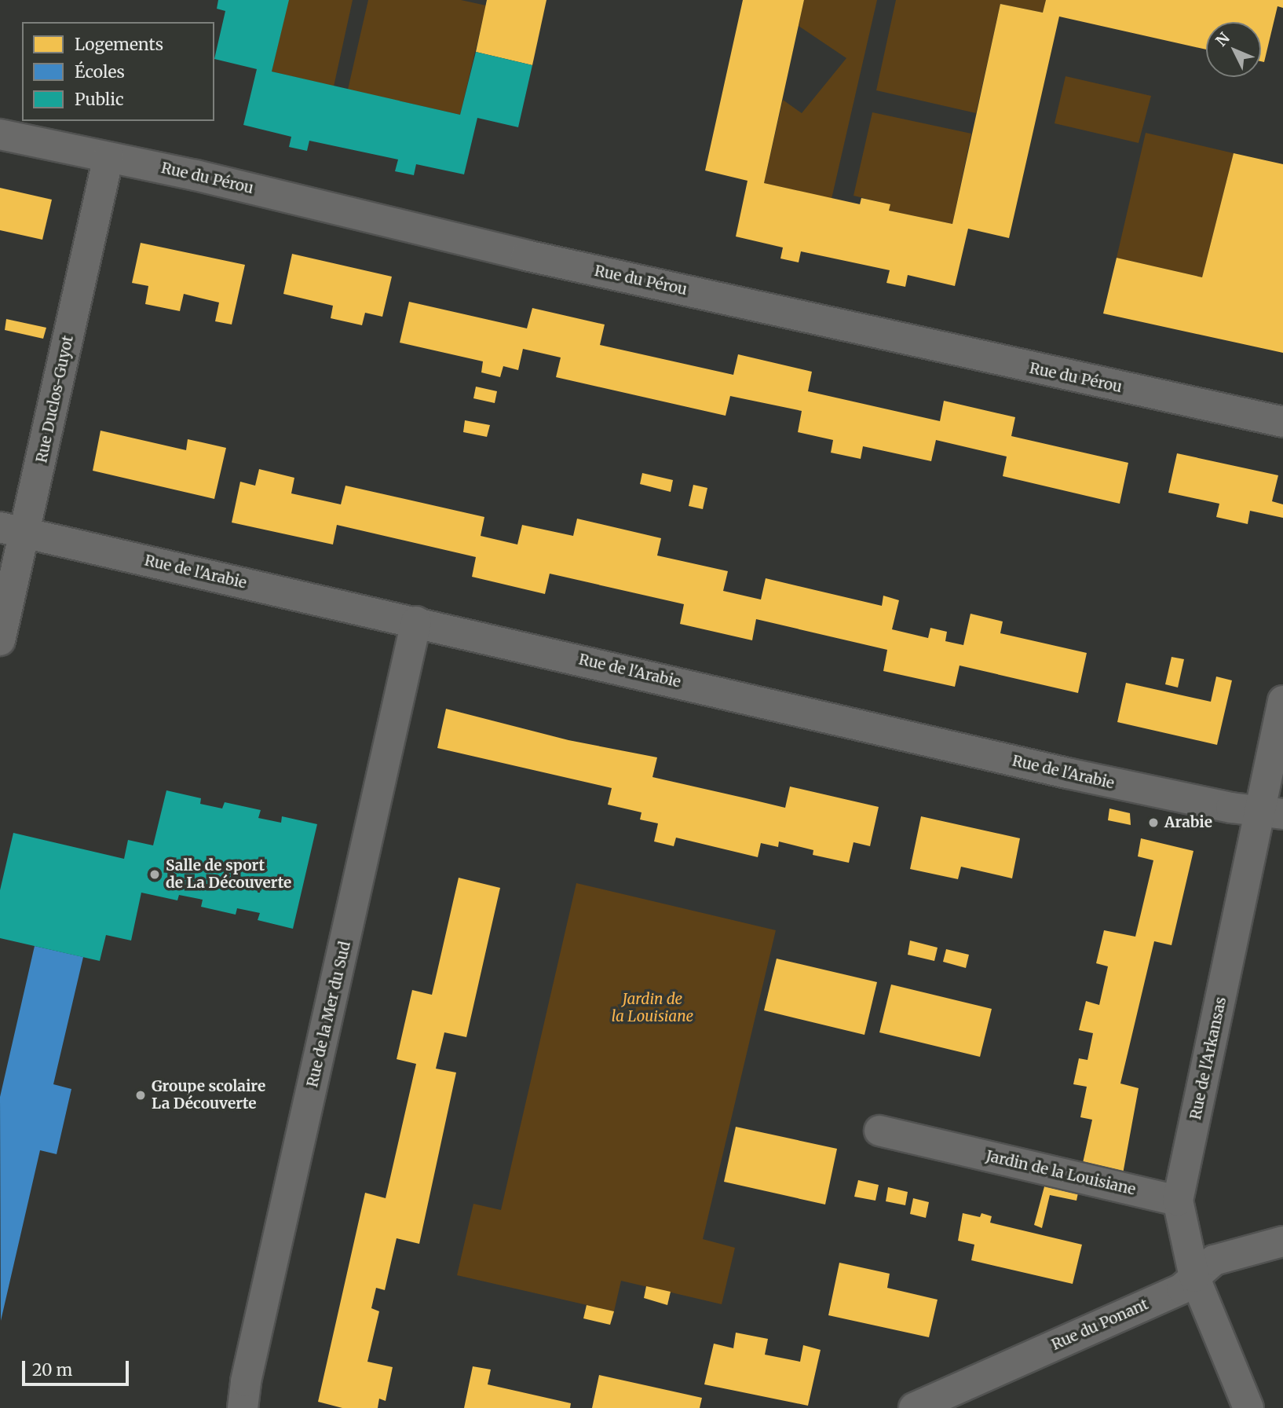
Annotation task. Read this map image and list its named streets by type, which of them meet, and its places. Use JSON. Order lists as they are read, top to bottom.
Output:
{
  "streets": {
    "street": [
      "Rue du Pérou",
      "Rue Duclos-Guyot",
      "Rue de l'Arabie",
      "Rue de la Mer du Sud",
      "Rue de l'Arkansas",
      "Jardin de la Louisiane",
      "Rue du Ponant"
    ]
  },
  "crossings": [
    ["Rue du Pérou", "Rue Duclos-Guyot"],
    ["Rue Duclos-Guyot", "Rue de l'Arabie"],
    ["Rue de l'Arabie", "Rue de la Mer du Sud"],
    ["Rue de l'Arabie", "Rue de l'Arkansas"],
    ["Rue de l'Arkansas", "Jardin de la Louisiane"],
    ["Rue de l'Arkansas", "Rue du Ponant"]
  ],
  "parks": ["Jardin de la Louisiane"],
  "places": ["Arabie", "Salle de sport de La Découverte", "Groupe scolaire La Découverte"],
  "legend": ["Logements", "Écoles", "Public"],
  "scale_bar": "20 m",
  "north": "top left"
}
